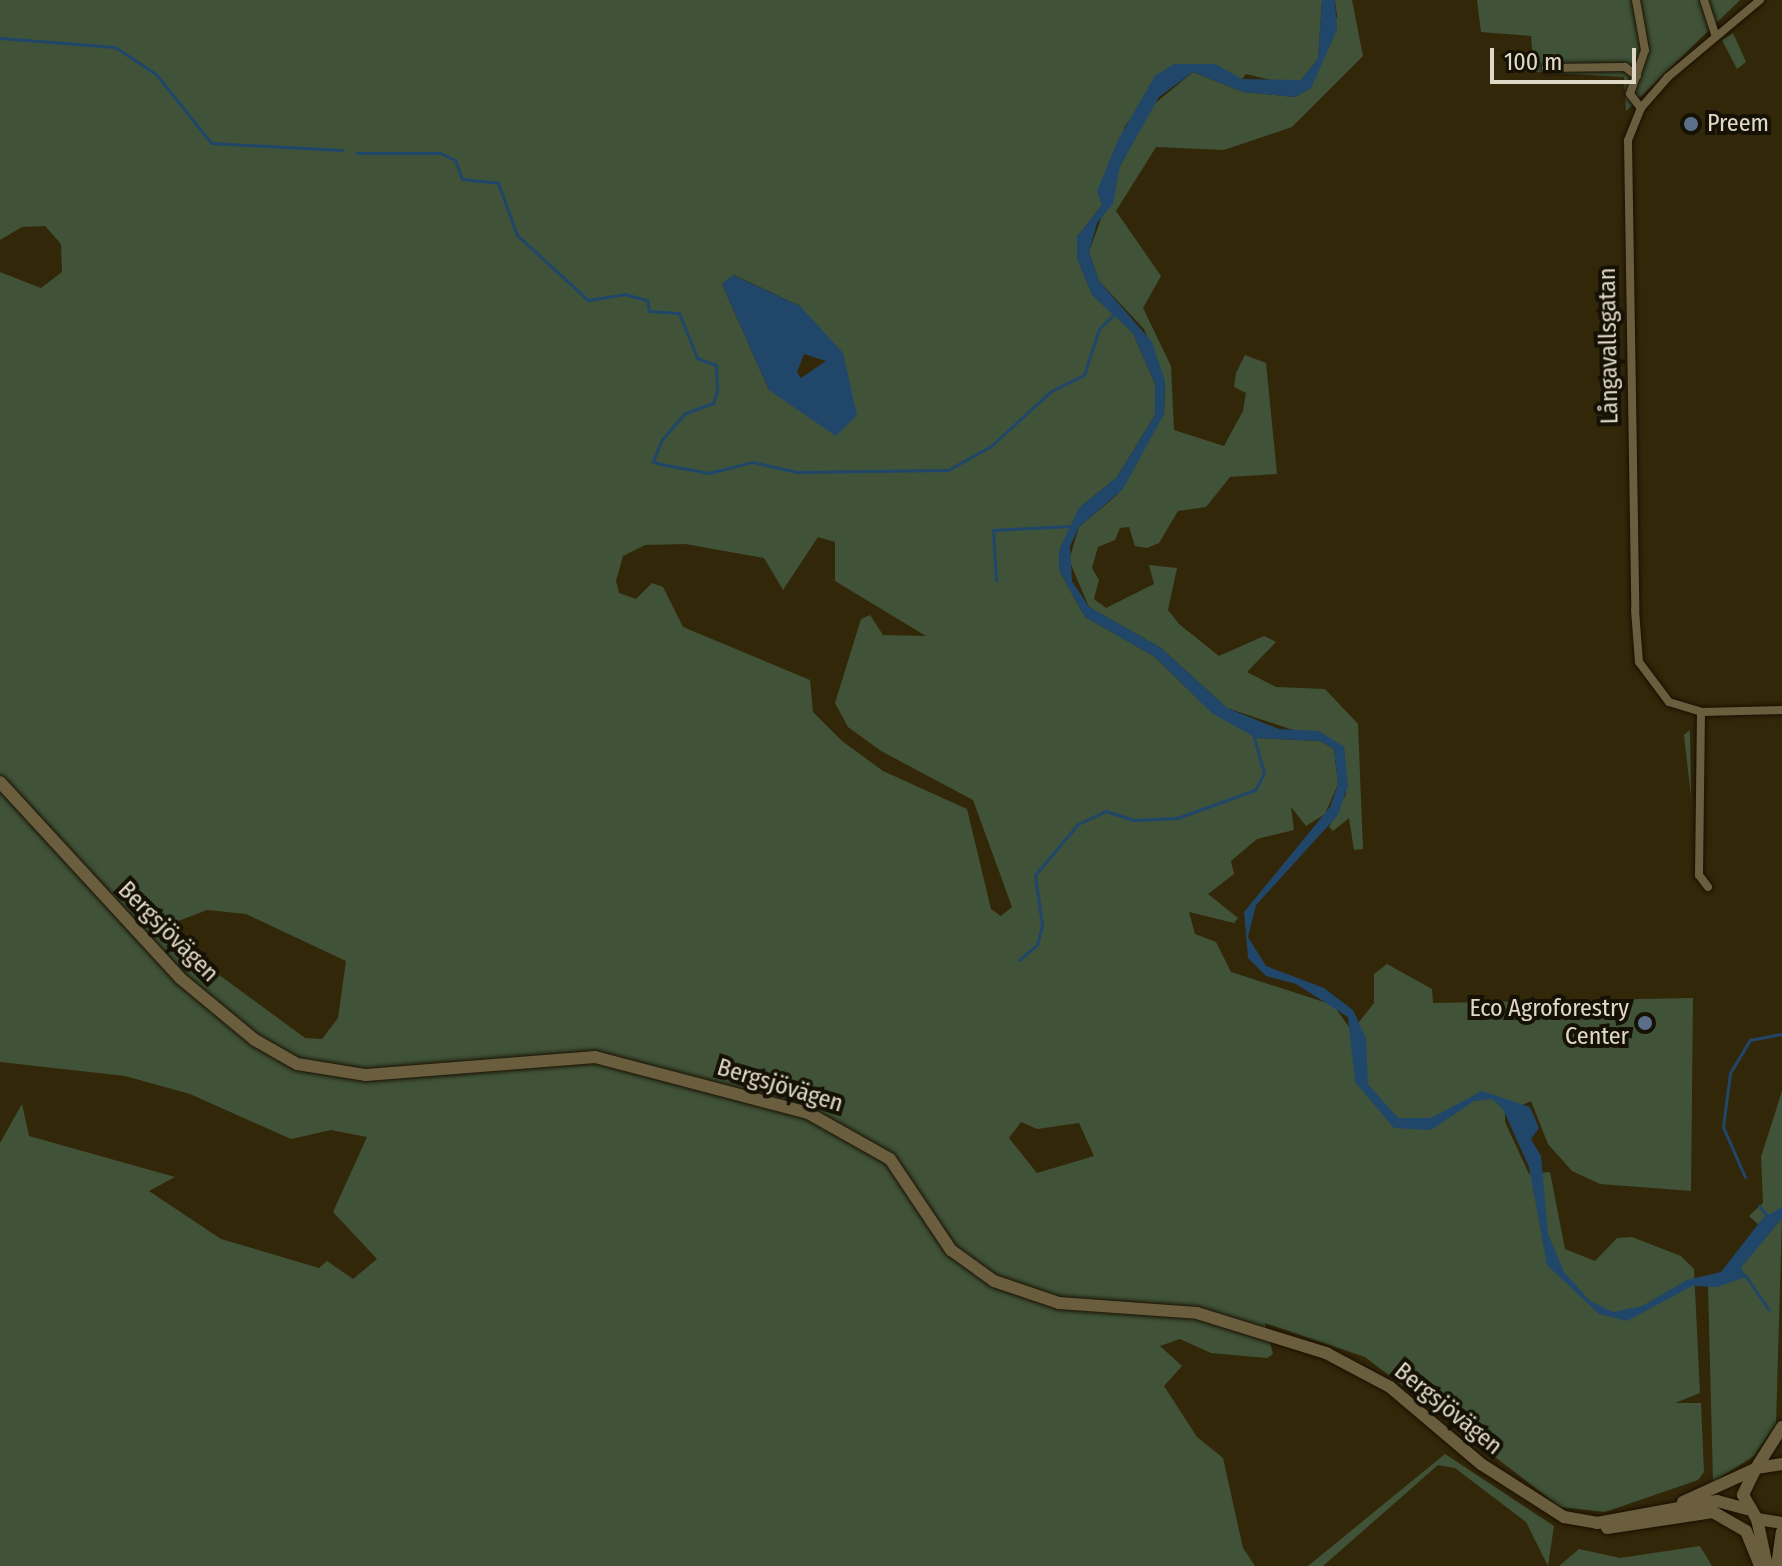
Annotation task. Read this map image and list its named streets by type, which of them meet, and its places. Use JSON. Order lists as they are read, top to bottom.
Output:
{
  "streets": {
    "main road": ["Bergsjövägen"],
    "street": ["Långavallsgatan"]
  },
  "places": ["Preem", "Eco Agroforestry Center"],
  "scale_bar": "100 m"
}
